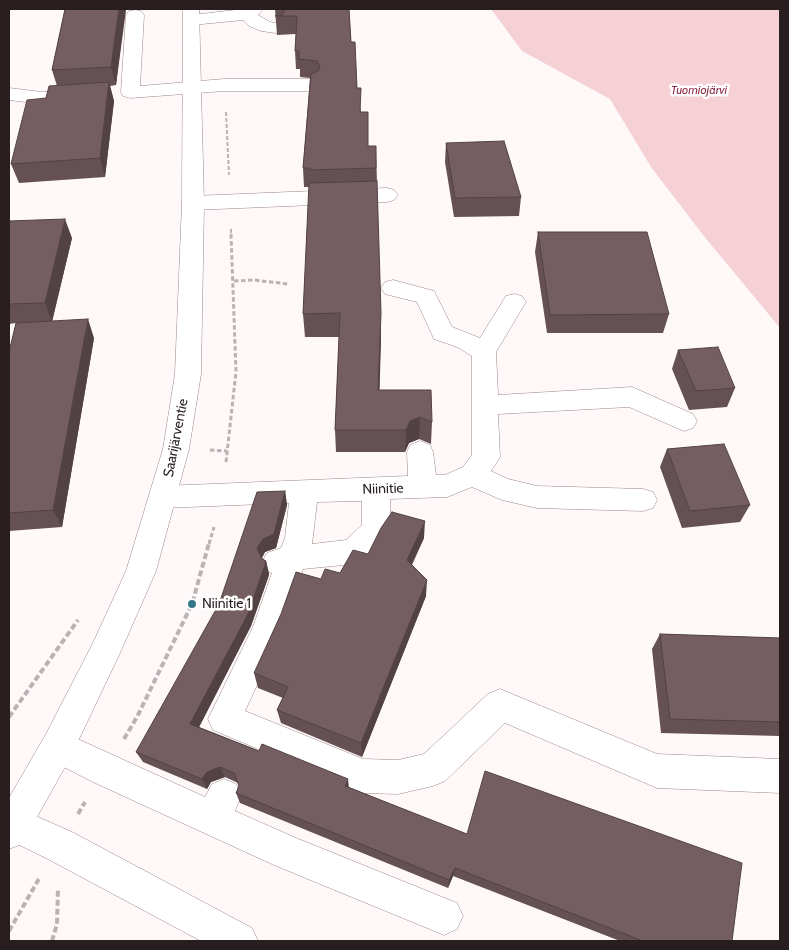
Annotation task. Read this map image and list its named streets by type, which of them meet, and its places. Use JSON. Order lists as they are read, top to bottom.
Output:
{
  "streets": {
    "main road": ["Saarijärventie", "Niinitie"]
  },
  "crossings": [
    ["Saarijärventie", "Niinitie"]
  ],
  "water": ["Tuomiojärvi"],
  "places": ["Niinitie 1"]
}
